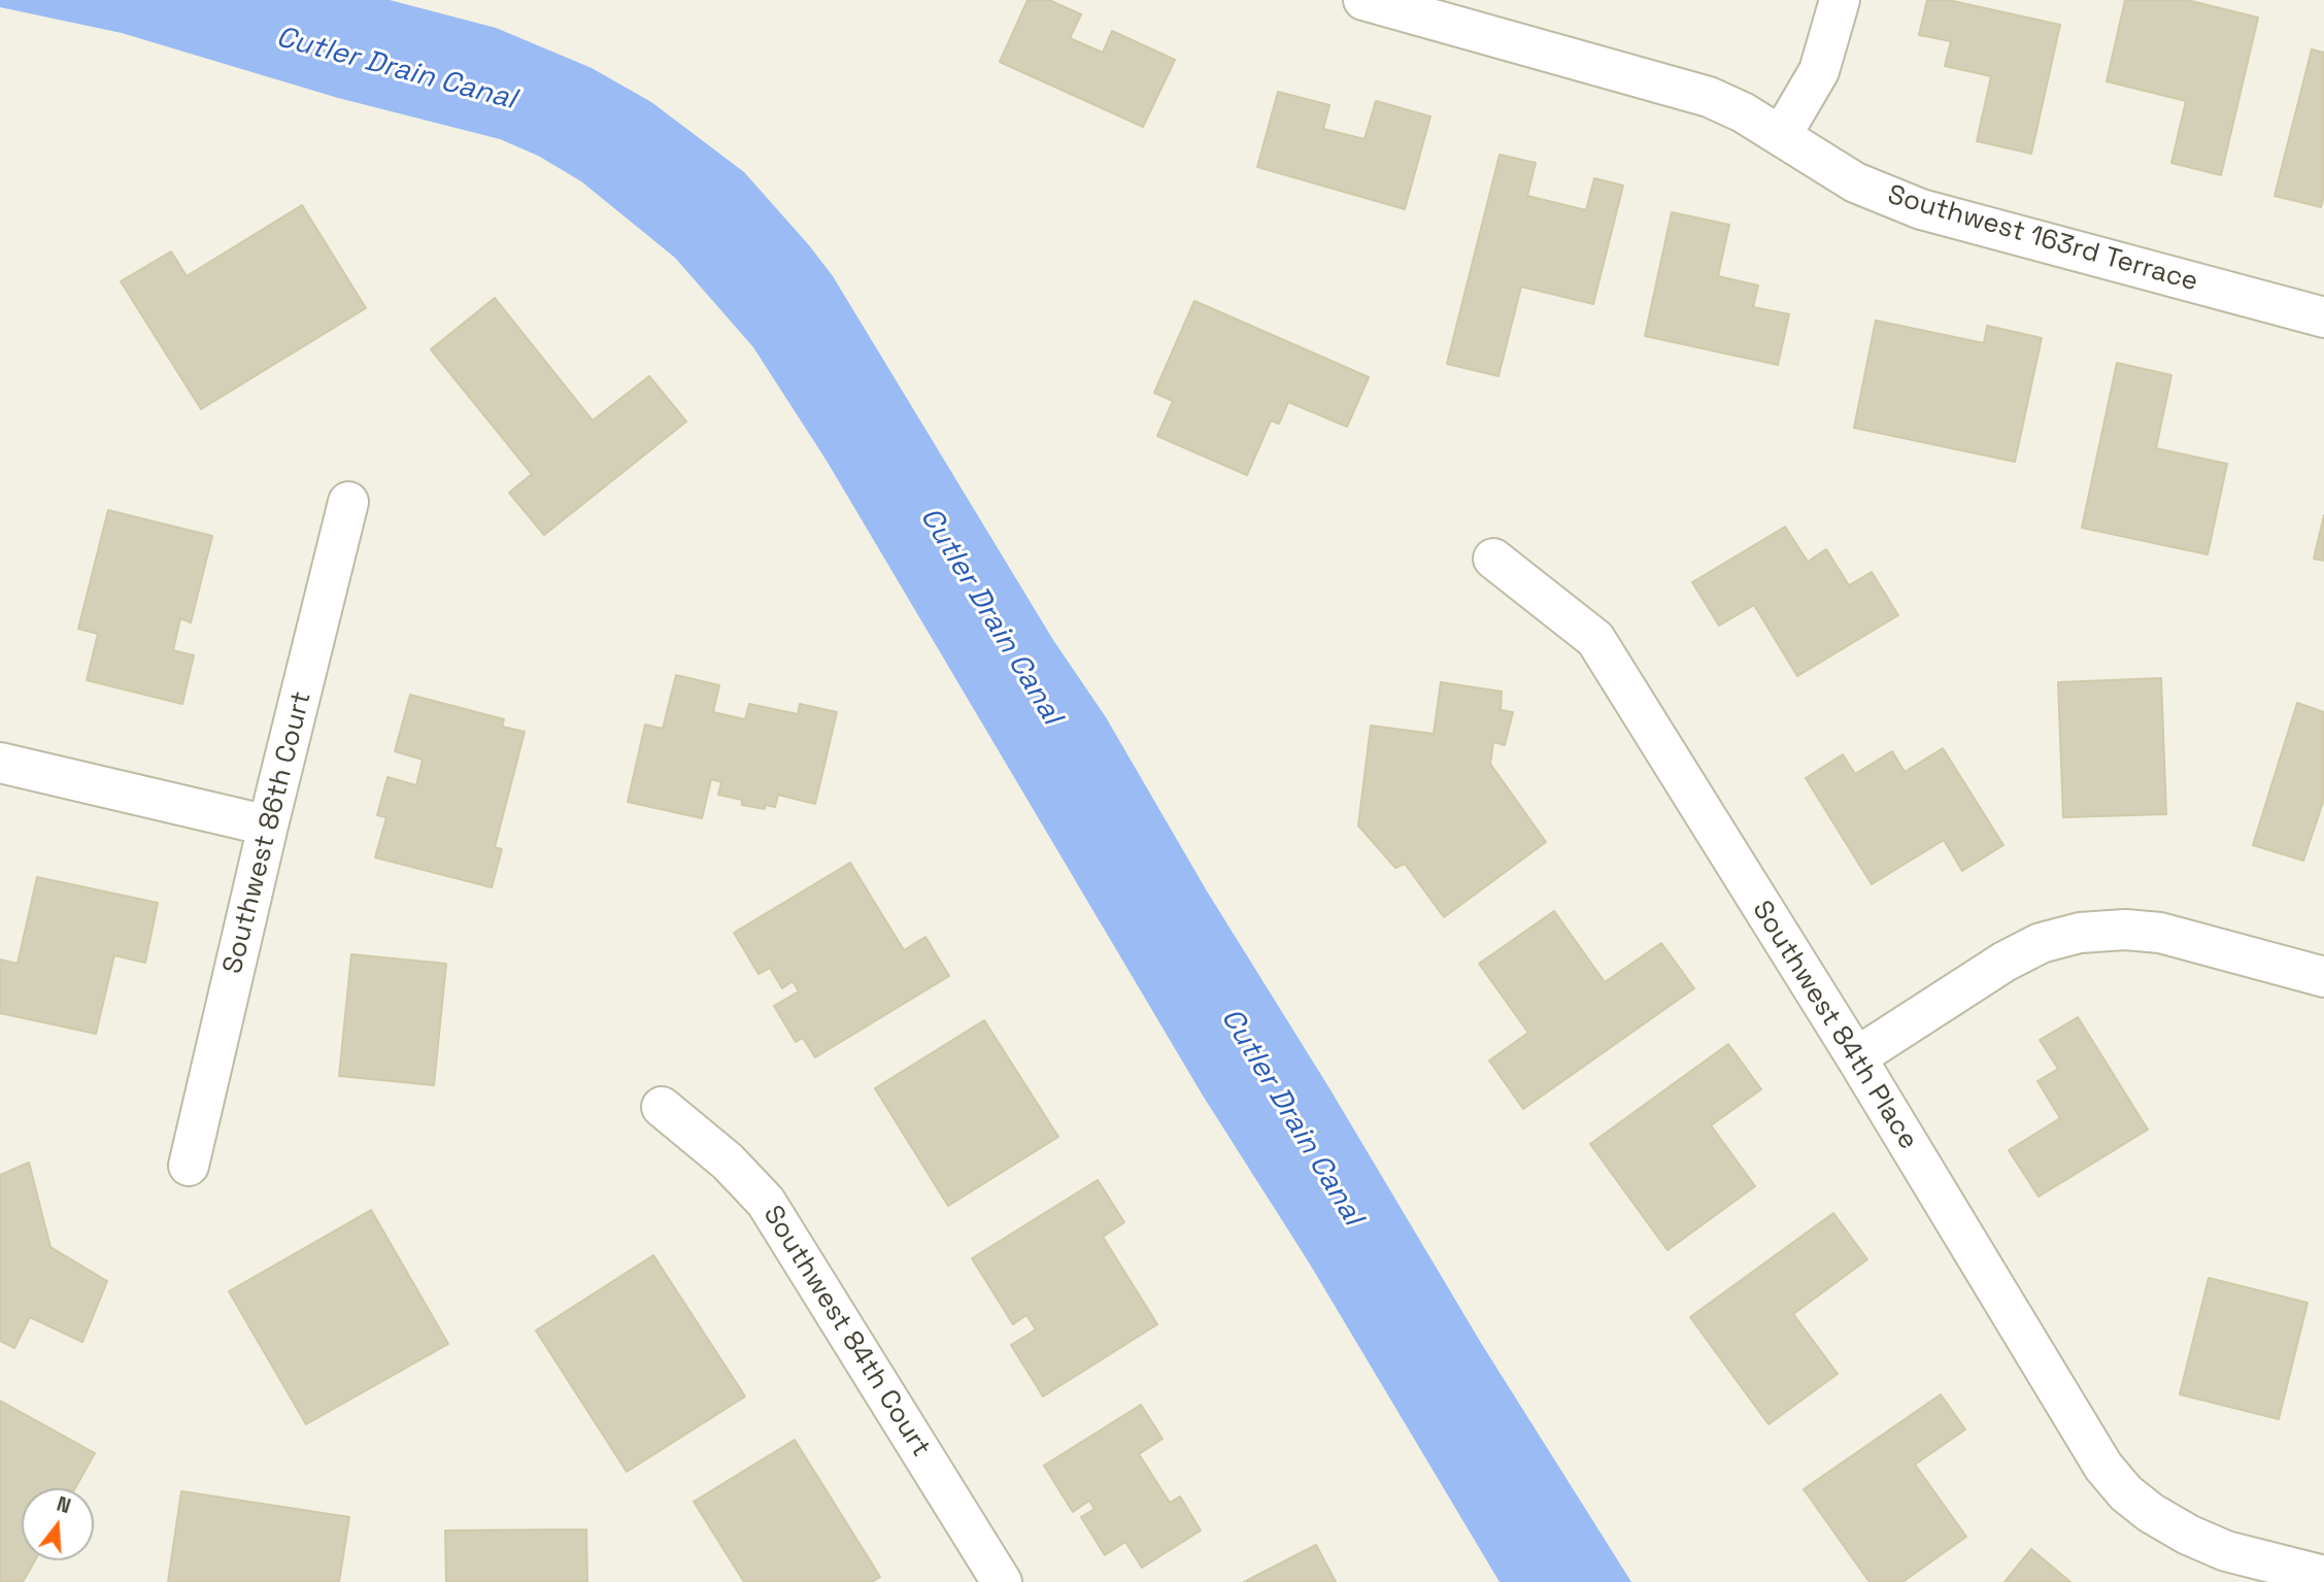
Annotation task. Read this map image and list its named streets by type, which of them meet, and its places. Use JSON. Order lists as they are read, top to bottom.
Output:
{
  "streets": {
    "street": [
      "Southwest 163rd Terrace",
      "Southwest 86th Court",
      "Southwest 84th Place",
      "Southwest 84th Court"
    ]
  },
  "water": ["Cutler Drain Canal"],
  "north": "top"
}
